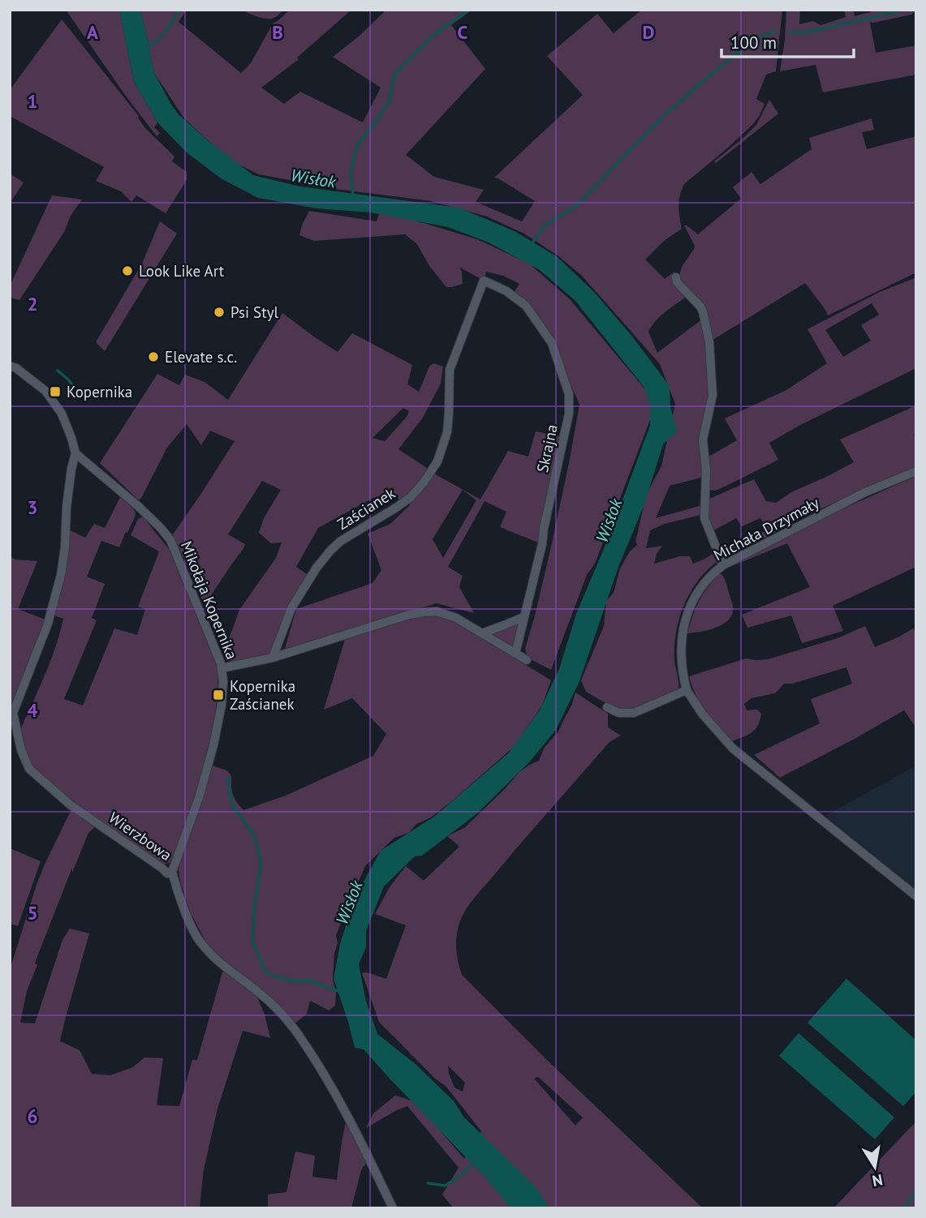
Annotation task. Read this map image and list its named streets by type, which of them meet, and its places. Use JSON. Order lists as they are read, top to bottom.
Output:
{
  "streets": {
    "street": [
      "Skrajna",
      "Zaścianek",
      "Michała Drzymały",
      "Mikołaja Kopernika",
      "Wierzbowa"
    ]
  },
  "crossings": [
    ["Skrajna", "Zaścianek"],
    ["Mikołaja Kopernika", "Wierzbowa"]
  ],
  "water": ["Wisłok"],
  "places": {
    "other": ["Look Like Art", "Psi Styl", "Elevate s.c."],
    "transit": ["Kopernika", "Kopernika Zaścianek"]
  },
  "scale_bar": "100 m",
  "north": "bottom",
  "grid": {
    "columns": [
      "A",
      "B",
      "C",
      "D"
    ],
    "rows": [
      "1",
      "2",
      "3",
      "4",
      "5",
      "6"
    ]
  }
}
